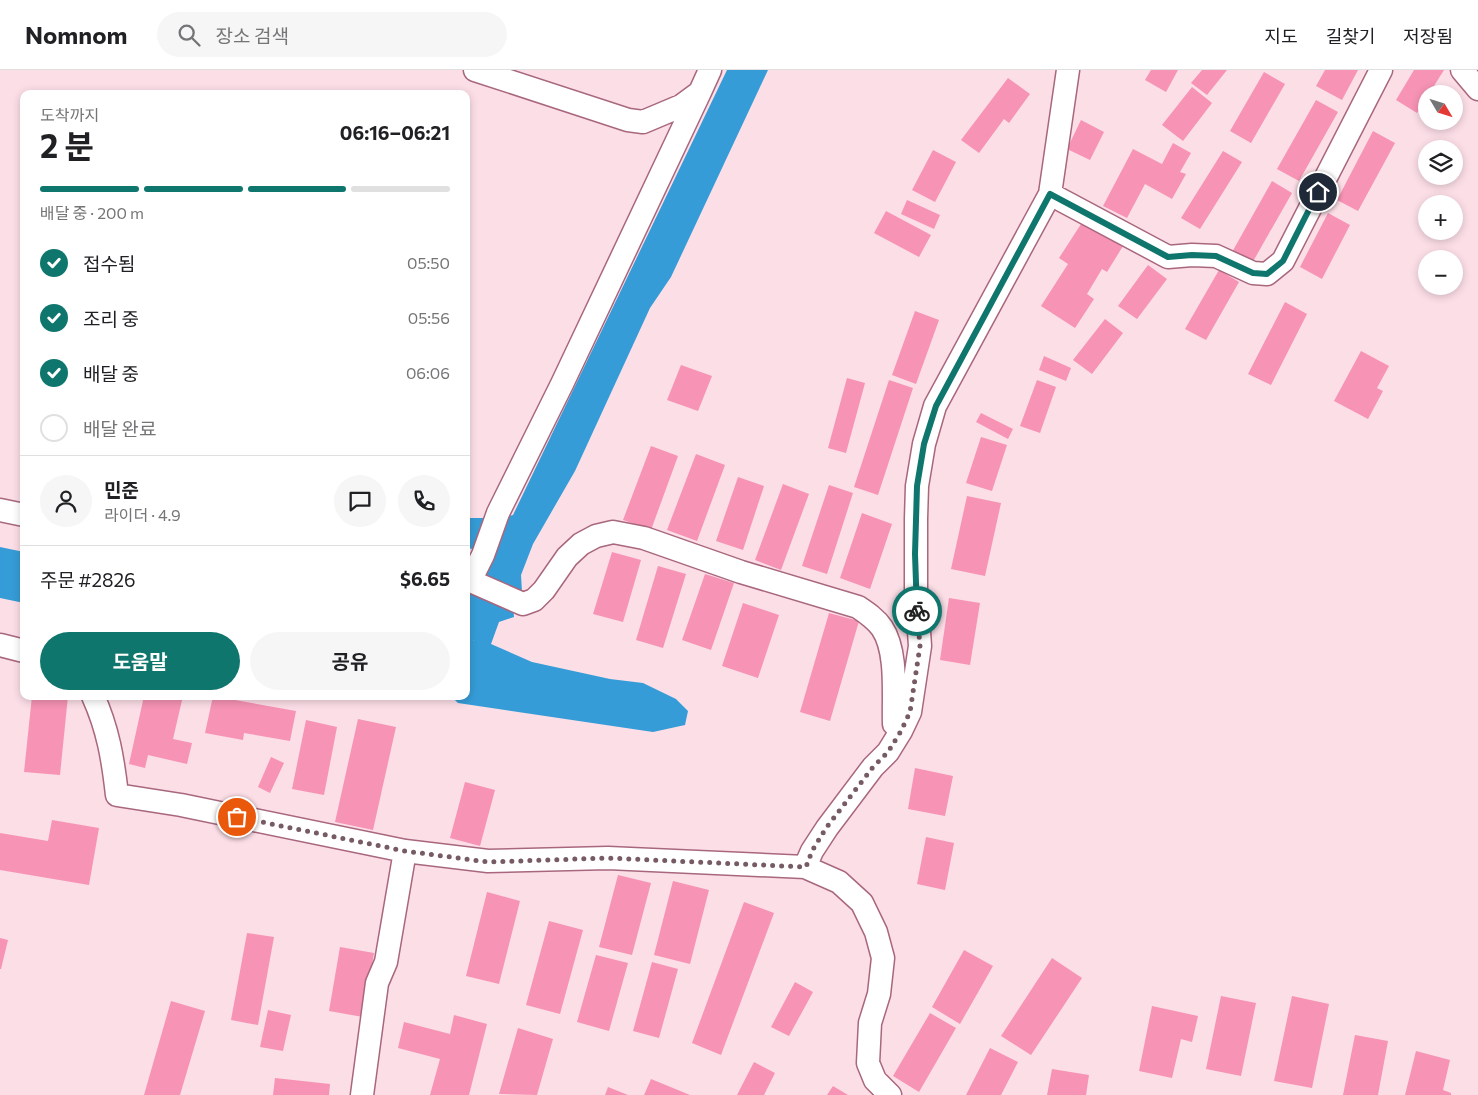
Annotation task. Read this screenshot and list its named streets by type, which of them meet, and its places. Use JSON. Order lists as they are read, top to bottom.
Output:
{
  "north": "bottom right",
  "page": {
    "header": "Nomnom",
    "search": "장소 검색",
    "nav": ["지도", "길찾기", "저장됨"],
    "map_buttons": ["+", "−"],
    "heading": ["2 분", "도착까지", "06:16–06:21"],
    "panel": [
      "민준",
      "라이더 · 4.9",
      "주문 #2826",
      "$6.65"
    ],
    "bar": "배달 중 · 200 m",
    "list": [
      ["접수됨", "05:50"],
      ["조리 중", "05:56"],
      ["배달 중", "06:06"],
      "배달 완료"
    ],
    "buttons": ["도움말", "공유"]
  }
}
